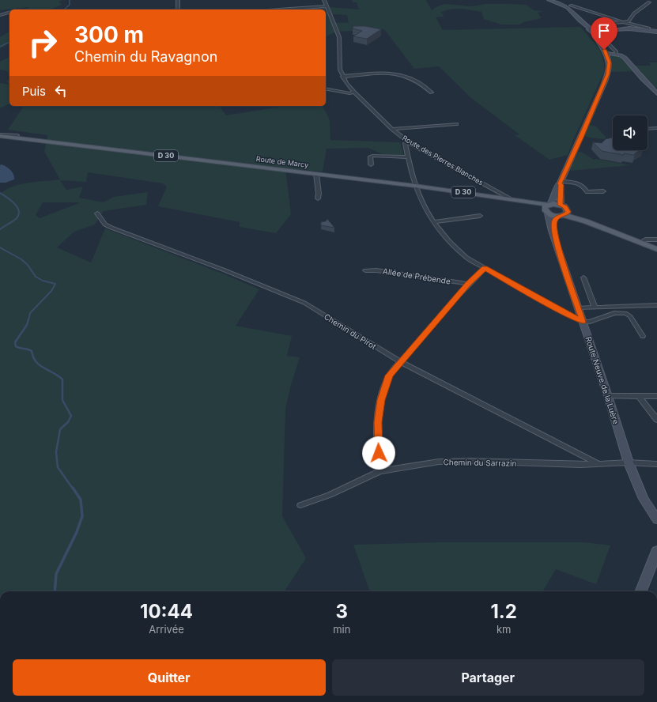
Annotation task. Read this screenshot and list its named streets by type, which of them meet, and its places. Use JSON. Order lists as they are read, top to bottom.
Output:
{
  "streets": {
    "main road": ["D 30", "Route de Marcy"],
    "street": [
      "Route des Pierres Blanches",
      "Allée de Prébende",
      "Chemin du Pirot",
      "Route Neuve de la Luère",
      "Chemin du Sarrazin"
    ]
  },
  "crossings": [
    ["Route des Pierres Blanches", "Route de Marcy"],
    ["Route de Marcy", "Route Neuve de la Luère"],
    ["Chemin du Pirot", "Chemin du Sarrazin"],
    ["Route Neuve de la Luère", "Chemin du Sarrazin"]
  ],
  "page": {
    "turn": ["300 m", "Chemin du Ravagnon"],
    "then": "Puis",
    "eta": [
      "10:44",
      "Arrivée",
      "3",
      "min",
      "1.2",
      "km"
    ],
    "buttons": ["Quitter", "Partager"]
  }
}
